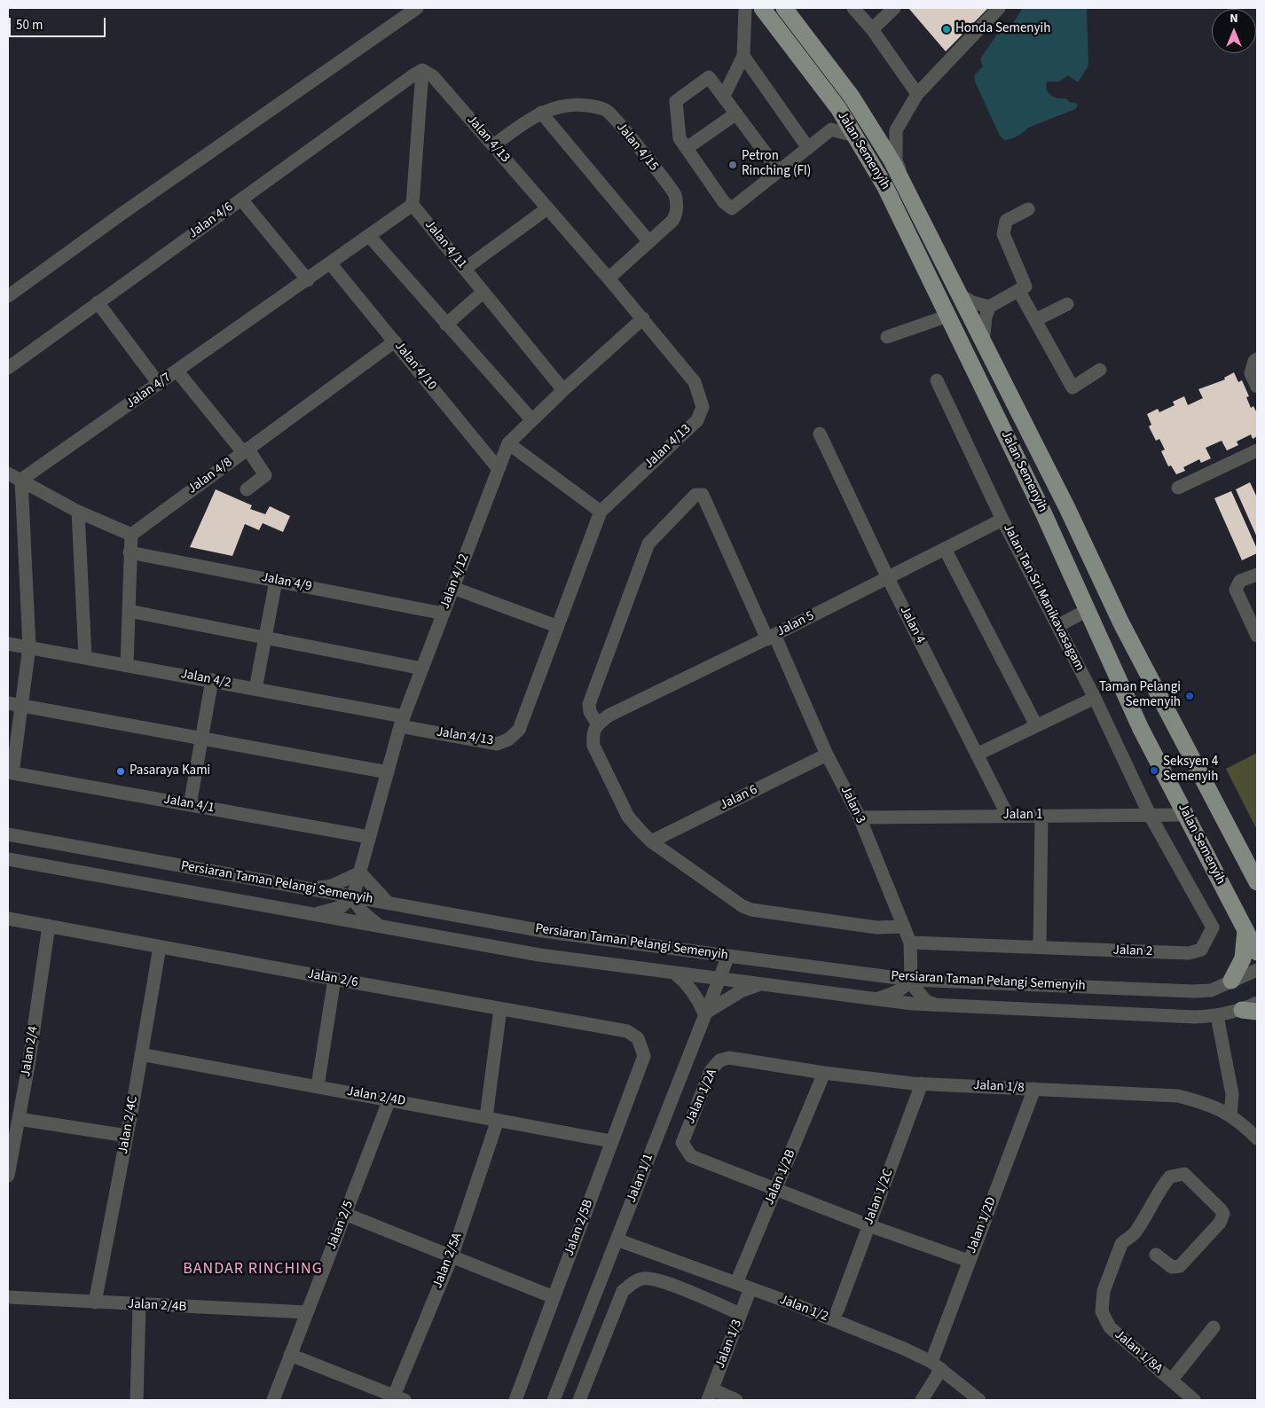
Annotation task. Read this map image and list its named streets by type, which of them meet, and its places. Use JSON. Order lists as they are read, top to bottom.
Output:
{
  "streets": {
    "main road": ["Jalan Semenyih"],
    "street": [
      "Jalan 4/13",
      "Jalan 4/15",
      "Jalan 4/6",
      "Jalan 4/11",
      "Jalan 4/10",
      "Jalan 4/7",
      "Jalan 4/8",
      "Jalan 4/12",
      "Jalan 4/9",
      "Jalan Tan Sri Manikavasagam",
      "Jalan 5",
      "Jalan 4",
      "Jalan 4/2",
      "Jalan 6",
      "Jalan 4/1",
      "Jalan 3",
      "Jalan 1",
      "Persiaran Taman Pelangi Semenyih",
      "Jalan 2",
      "Jalan 2/6",
      "Jalan 2/4",
      "Jalan 1/8",
      "Jalan 2/4D",
      "Jalan 1/2A",
      "Jalan 2/4C",
      "Jalan 1/2B",
      "Jalan 1/1",
      "Jalan 1/2C",
      "Jalan 2/5",
      "Jalan 1/2D",
      "Jalan 2/5B",
      "Jalan 2/5A",
      "Jalan 2/4B",
      "Jalan 1/2",
      "Jalan 1/3",
      "Jalan 1/8A"
    ]
  },
  "crossings": [
    ["Jalan 4/13", "Jalan 4/15"],
    ["Jalan 4/13", "Jalan 4/6"],
    ["Jalan 4/13", "Jalan 4/12"],
    ["Jalan 4/13", "Jalan 4/2"],
    ["Jalan Semenyih", "Jalan 1"],
    ["Jalan 4/11", "Jalan 4/7"],
    ["Jalan 4/11", "Jalan 4/12"],
    ["Jalan 4/10", "Jalan 4/7"],
    ["Jalan 4/10", "Jalan 4/8"],
    ["Jalan 4/10", "Jalan 4/12"],
    ["Jalan 4/12", "Jalan 4/9"],
    ["Jalan 4/12", "Jalan 4/2"],
    ["Jalan 4/12", "Jalan 4/1"],
    ["Jalan 4/12", "Persiaran Taman Pelangi Semenyih"],
    ["Jalan Tan Sri Manikavasagam", "Jalan 5"],
    ["Jalan Tan Sri Manikavasagam", "Jalan 1"],
    ["Jalan Tan Sri Manikavasagam", "Jalan 2"],
    ["Jalan 5", "Jalan 4"],
    ["Jalan 5", "Jalan 3"],
    ["Jalan 4", "Jalan 1"],
    ["Jalan 6", "Jalan 3"],
    ["Jalan 3", "Jalan 1"],
    ["Jalan 3", "Persiaran Taman Pelangi Semenyih"],
    ["Jalan 3", "Jalan 2"],
    ["Jalan 1", "Jalan 2"],
    ["Persiaran Taman Pelangi Semenyih", "Jalan 1/1"],
    ["Jalan 2/6", "Jalan 2/4"],
    ["Jalan 2/6", "Jalan 2/4C"],
    ["Jalan 2/6", "Jalan 2/5B"],
    ["Jalan 2/6", "Jalan 2/5A"],
    ["Jalan 1/8", "Jalan 1/2A"],
    ["Jalan 1/8", "Jalan 1/2B"],
    ["Jalan 1/8", "Jalan 1/2C"],
    ["Jalan 1/8", "Jalan 1/2D"],
    ["Jalan 2/4D", "Jalan 2/4C"],
    ["Jalan 2/4D", "Jalan 2/5"],
    ["Jalan 2/4D", "Jalan 2/5B"],
    ["Jalan 2/4D", "Jalan 2/5A"],
    ["Jalan 1/2A", "Jalan 1/2B"],
    ["Jalan 2/4C", "Jalan 2/4B"],
    ["Jalan 1/2B", "Jalan 1/2"],
    ["Jalan 1/1", "Jalan 1/2"],
    ["Jalan 2/5", "Jalan 2/4B"],
    ["Jalan 1/2D", "Jalan 1/2"],
    ["Jalan 1/2", "Jalan 1/3"]
  ],
  "districts": ["BANDAR RINCHING"],
  "places": [
    "Honda Semenyih",
    "Petron Rinching (FI)",
    "Taman Pelangi Semenyih",
    "Seksyen 4 Semenyih",
    "Pasaraya Kami"
  ],
  "scale_bar": "50 m",
  "north": "top"
}
